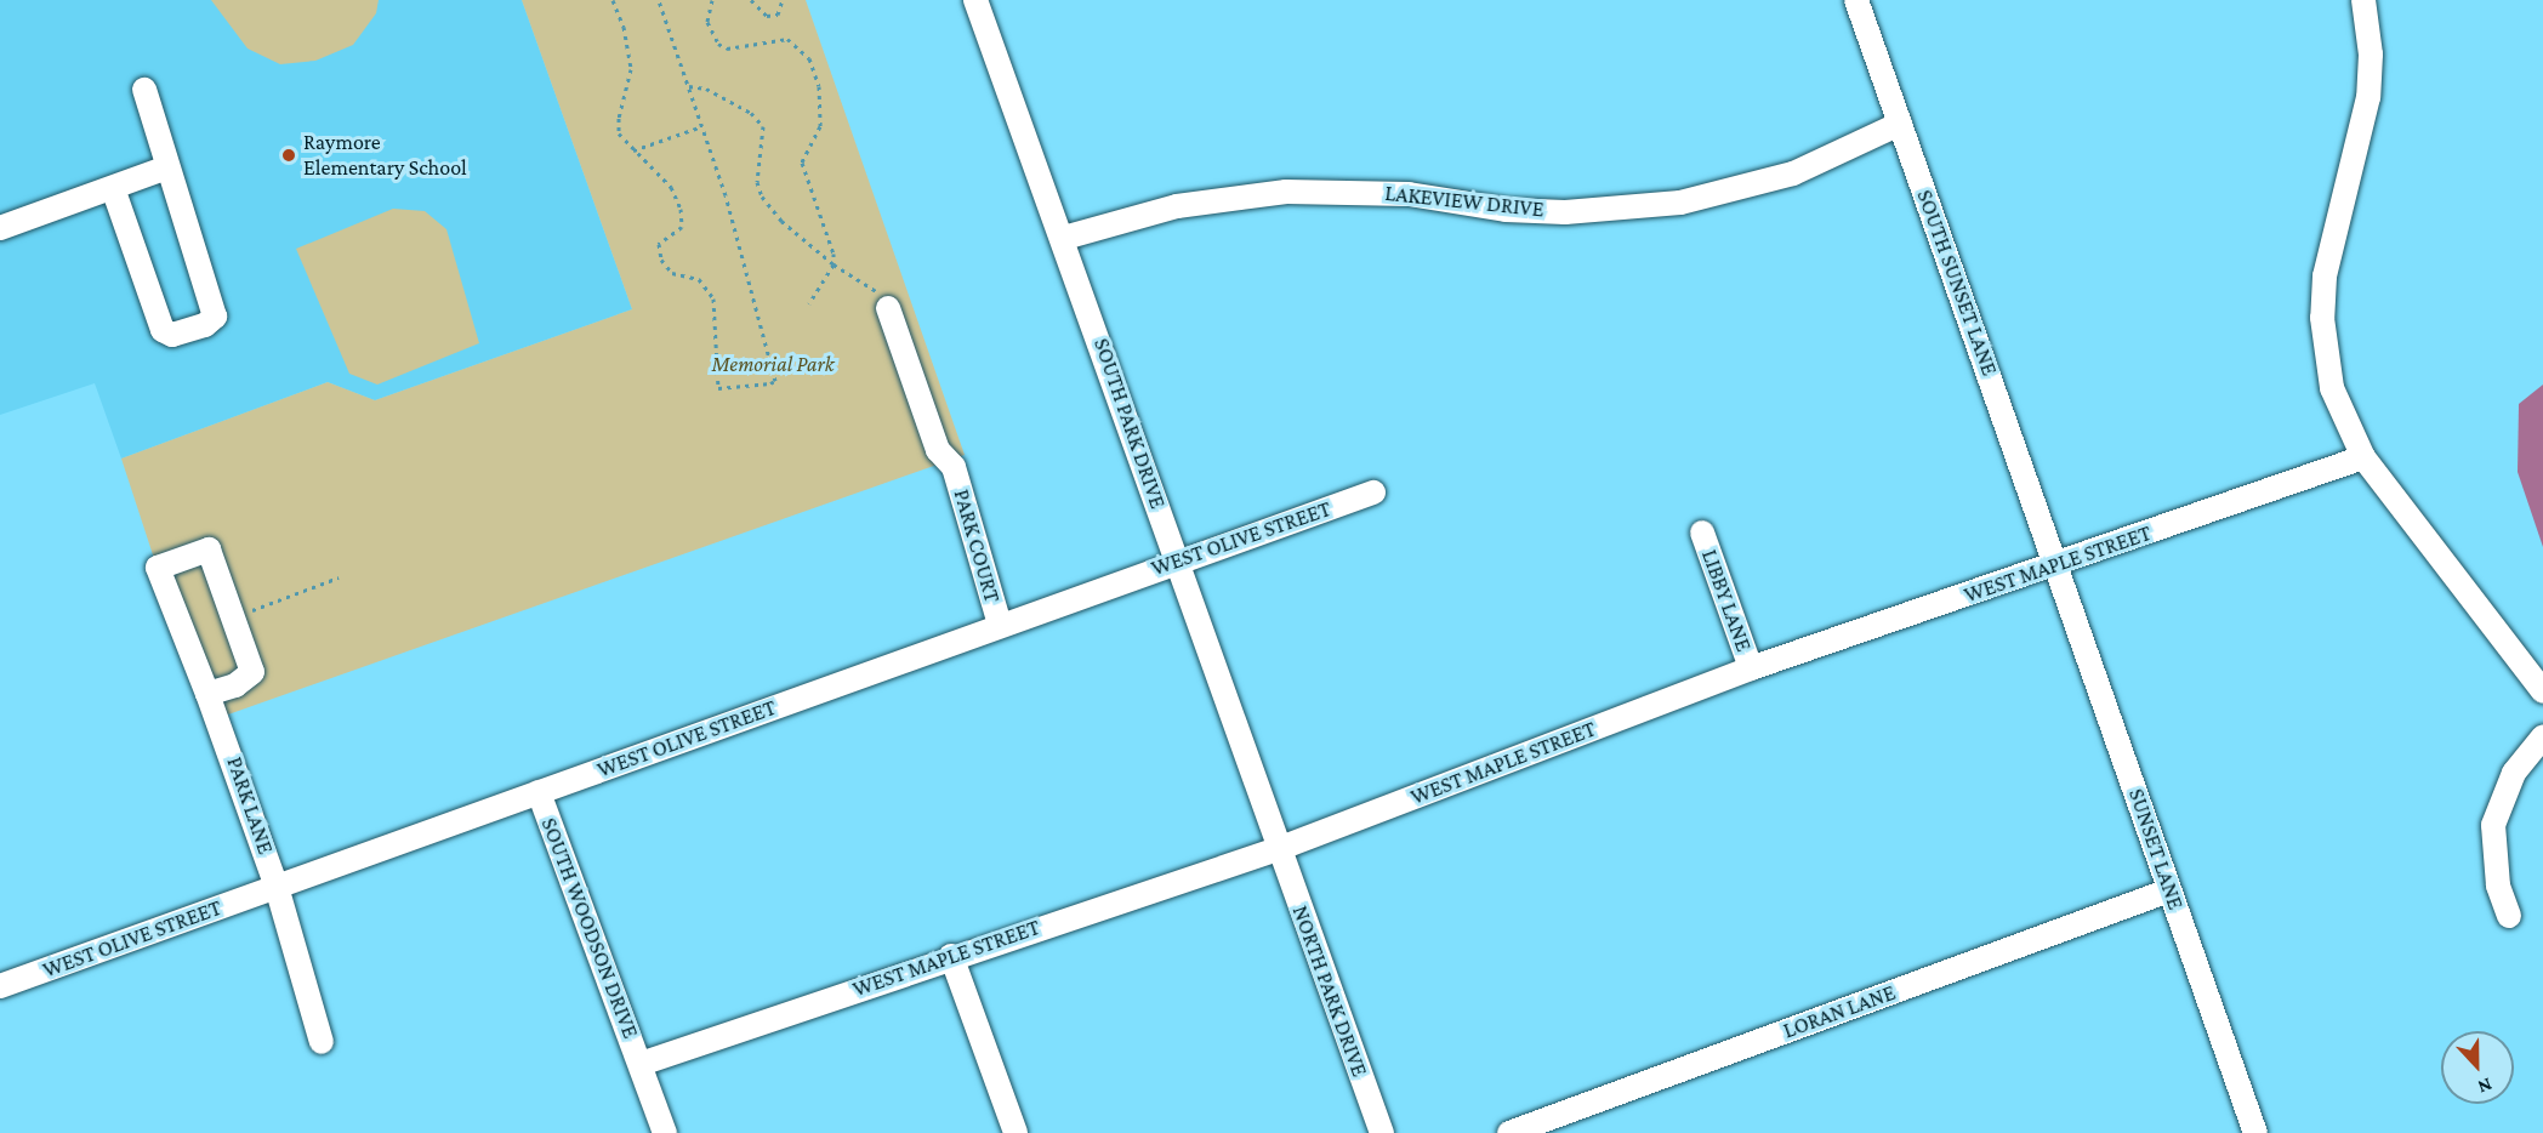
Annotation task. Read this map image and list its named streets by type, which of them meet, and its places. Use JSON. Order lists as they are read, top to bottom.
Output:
{
  "streets": {
    "street": [
      "LAKEVIEW DRIVE",
      "SOUTH SUNSET LANE",
      "SOUTH PARK DRIVE",
      "WEST OLIVE STREET",
      "PARK COURT",
      "WEST MAPLE STREET",
      "LIBBY LANE",
      "PARK LANE",
      "SUNSET LANE",
      "SOUTH WOODSON DRIVE",
      "NORTH PARK DRIVE",
      "LORAN LANE"
    ]
  },
  "crossings": [
    ["LAKEVIEW DRIVE", "SOUTH SUNSET LANE"],
    ["LAKEVIEW DRIVE", "SOUTH PARK DRIVE"],
    ["SOUTH SUNSET LANE", "WEST MAPLE STREET"],
    ["SOUTH SUNSET LANE", "SUNSET LANE"],
    ["SOUTH PARK DRIVE", "WEST OLIVE STREET"],
    ["SOUTH PARK DRIVE", "WEST MAPLE STREET"],
    ["SOUTH PARK DRIVE", "NORTH PARK DRIVE"],
    ["WEST OLIVE STREET", "PARK COURT"],
    ["WEST OLIVE STREET", "PARK LANE"],
    ["WEST OLIVE STREET", "SOUTH WOODSON DRIVE"],
    ["WEST MAPLE STREET", "LIBBY LANE"],
    ["WEST MAPLE STREET", "SUNSET LANE"],
    ["WEST MAPLE STREET", "SOUTH WOODSON DRIVE"],
    ["WEST MAPLE STREET", "NORTH PARK DRIVE"],
    ["SUNSET LANE", "LORAN LANE"]
  ],
  "parks": ["Memorial Park"],
  "places": ["Raymore Elementary School"],
  "north": "bottom"
}
